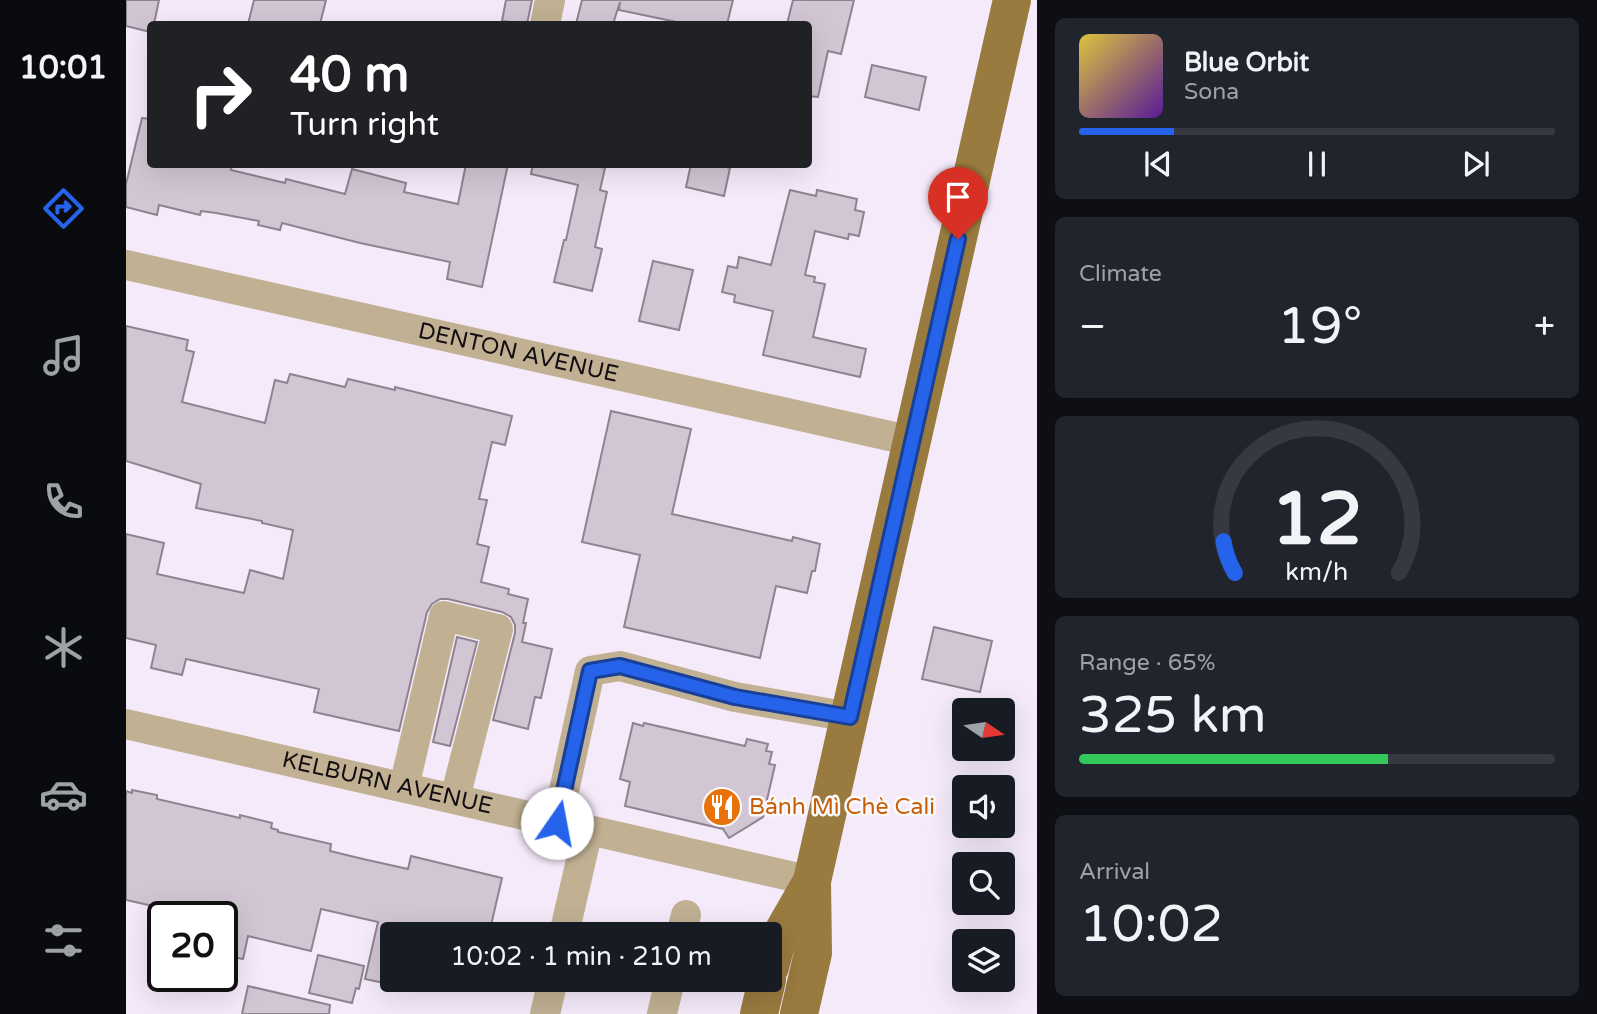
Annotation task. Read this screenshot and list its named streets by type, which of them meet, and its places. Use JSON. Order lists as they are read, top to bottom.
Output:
{
  "streets": {
    "street": ["DENTON AVENUE", "KELBURN AVENUE"]
  },
  "places": {
    "restaurant": ["Bánh Mì Chè Cali"]
  },
  "north": "right",
  "page": {
    "tabs": "10:01",
    "turn": ["40 m", "Turn right"],
    "song": ["Blue Orbit", "Sona"],
    "tile": [
      "Climate",
      ["Range · 65%", "325 km"],
      ["Arrival", "10:02"]
    ],
    "heat": ["−", "19°", "+"],
    "limit": "20",
    "trip": "10:02 · 1 min · 210 m",
    "gauge": ["12", "km/h"]
  }
}
